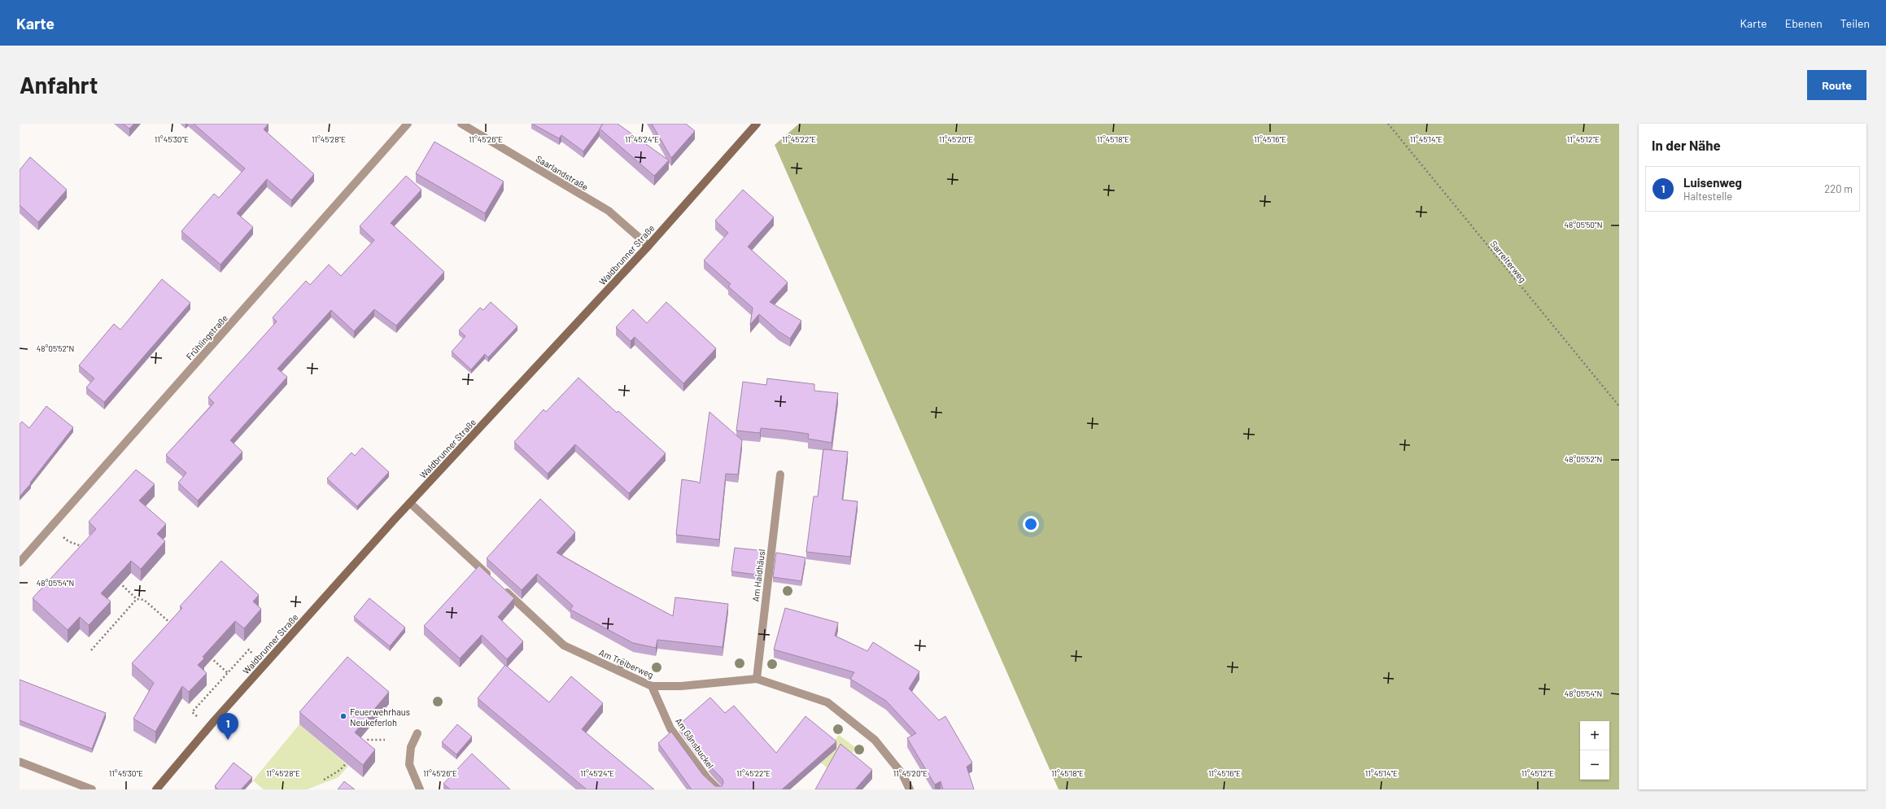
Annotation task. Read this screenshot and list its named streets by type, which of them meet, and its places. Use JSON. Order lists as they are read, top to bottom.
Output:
{
  "streets": {
    "street": [
      "Saarlandstraße",
      "Waldbrunner Straße",
      "Frühlingstraße",
      "Am Haidhäusl",
      "Am Treiberweg",
      "Am Gänsbuckel"
    ],
    "path": ["Sarreiterweg"]
  },
  "crossings": [
    ["Saarlandstraße", "Waldbrunner Straße"],
    ["Waldbrunner Straße", "Am Treiberweg"],
    ["Am Haidhäusl", "Am Treiberweg"],
    ["Am Treiberweg", "Am Gänsbuckel"]
  ],
  "places": ["Feuerwehrhaus Neukeferloh"],
  "page": {
    "header": "Karte",
    "nav": ["Karte", "Ebenen", "Teilen"],
    "buttons": "Route",
    "title": "Anfahrt",
    "heading": "In der Nähe",
    "list": [
      {
        "mark": "1",
        "name": "Luisenweg",
        "note": "Haltestelle",
        "value": "220 m"
      }
    ],
    "pins": "1",
    "map_buttons": ["+", "−"]
  },
  "coordinates": [
    "11°45'30\"E",
    "11°45'28\"E",
    "11°45'26\"E",
    "11°45'24\"E",
    "11°45'22\"E",
    "11°45'20\"E",
    "11°45'18\"E",
    "11°45'16\"E",
    "11°45'14\"E",
    "11°45'12\"E",
    "48°05'50\"N",
    "48°05'52\"N",
    "48°05'54\"N"
  ]
}
